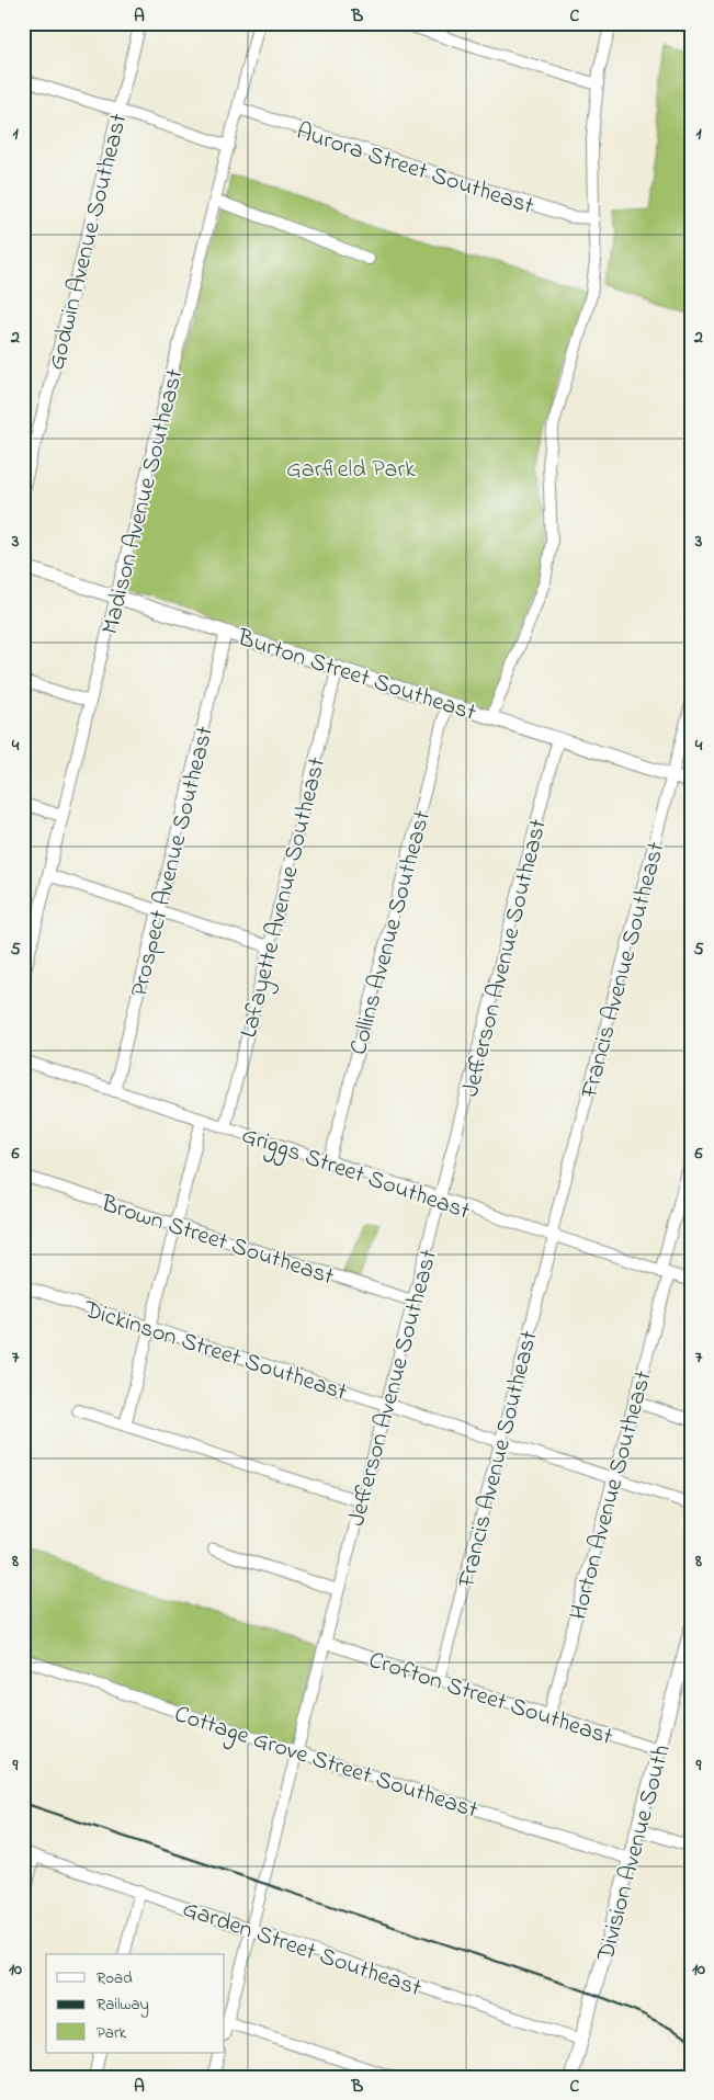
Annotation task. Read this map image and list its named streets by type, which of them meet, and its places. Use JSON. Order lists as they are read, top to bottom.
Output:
{
  "streets": {
    "main road": ["Burton Street Southeast", "Division Avenue South"],
    "street": [
      "Aurora Street Southeast",
      "Godwin Avenue Southeast",
      "Madison Avenue Southeast",
      "Prospect Avenue Southeast",
      "Lafayette Avenue Southeast",
      "Collins Avenue Southeast",
      "Jefferson Avenue Southeast",
      "Francis Avenue Southeast",
      "Griggs Street Southeast",
      "Brown Street Southeast",
      "Dickinson Street Southeast",
      "Horton Avenue Southeast",
      "Crofton Street Southeast",
      "Cottage Grove Street Southeast",
      "Garden Street Southeast"
    ]
  },
  "crossings": [
    ["Aurora Street Southeast", "Madison Avenue Southeast"],
    ["Madison Avenue Southeast", "Burton Street Southeast"],
    ["Burton Street Southeast", "Prospect Avenue Southeast"],
    ["Burton Street Southeast", "Lafayette Avenue Southeast"],
    ["Burton Street Southeast", "Collins Avenue Southeast"],
    ["Burton Street Southeast", "Jefferson Avenue Southeast"],
    ["Burton Street Southeast", "Francis Avenue Southeast"],
    ["Prospect Avenue Southeast", "Griggs Street Southeast"],
    ["Lafayette Avenue Southeast", "Griggs Street Southeast"],
    ["Collins Avenue Southeast", "Griggs Street Southeast"],
    ["Jefferson Avenue Southeast", "Griggs Street Southeast"],
    ["Jefferson Avenue Southeast", "Brown Street Southeast"],
    ["Jefferson Avenue Southeast", "Dickinson Street Southeast"],
    ["Jefferson Avenue Southeast", "Crofton Street Southeast"],
    ["Jefferson Avenue Southeast", "Cottage Grove Street Southeast"],
    ["Jefferson Avenue Southeast", "Garden Street Southeast"],
    ["Francis Avenue Southeast", "Griggs Street Southeast"],
    ["Francis Avenue Southeast", "Dickinson Street Southeast"],
    ["Francis Avenue Southeast", "Crofton Street Southeast"],
    ["Griggs Street Southeast", "Horton Avenue Southeast"],
    ["Dickinson Street Southeast", "Horton Avenue Southeast"],
    ["Horton Avenue Southeast", "Crofton Street Southeast"],
    ["Crofton Street Southeast", "Division Avenue South"],
    ["Cottage Grove Street Southeast", "Division Avenue South"],
    ["Division Avenue South", "Garden Street Southeast"]
  ],
  "parks": ["Garfield Park"],
  "legend": ["Road", "Railway", "Park"],
  "grid": {
    "columns": ["A", "B", "C"],
    "rows": [
      "1",
      "2",
      "3",
      "4",
      "5",
      "6",
      "7",
      "8",
      "9",
      "10"
    ]
  }
}
